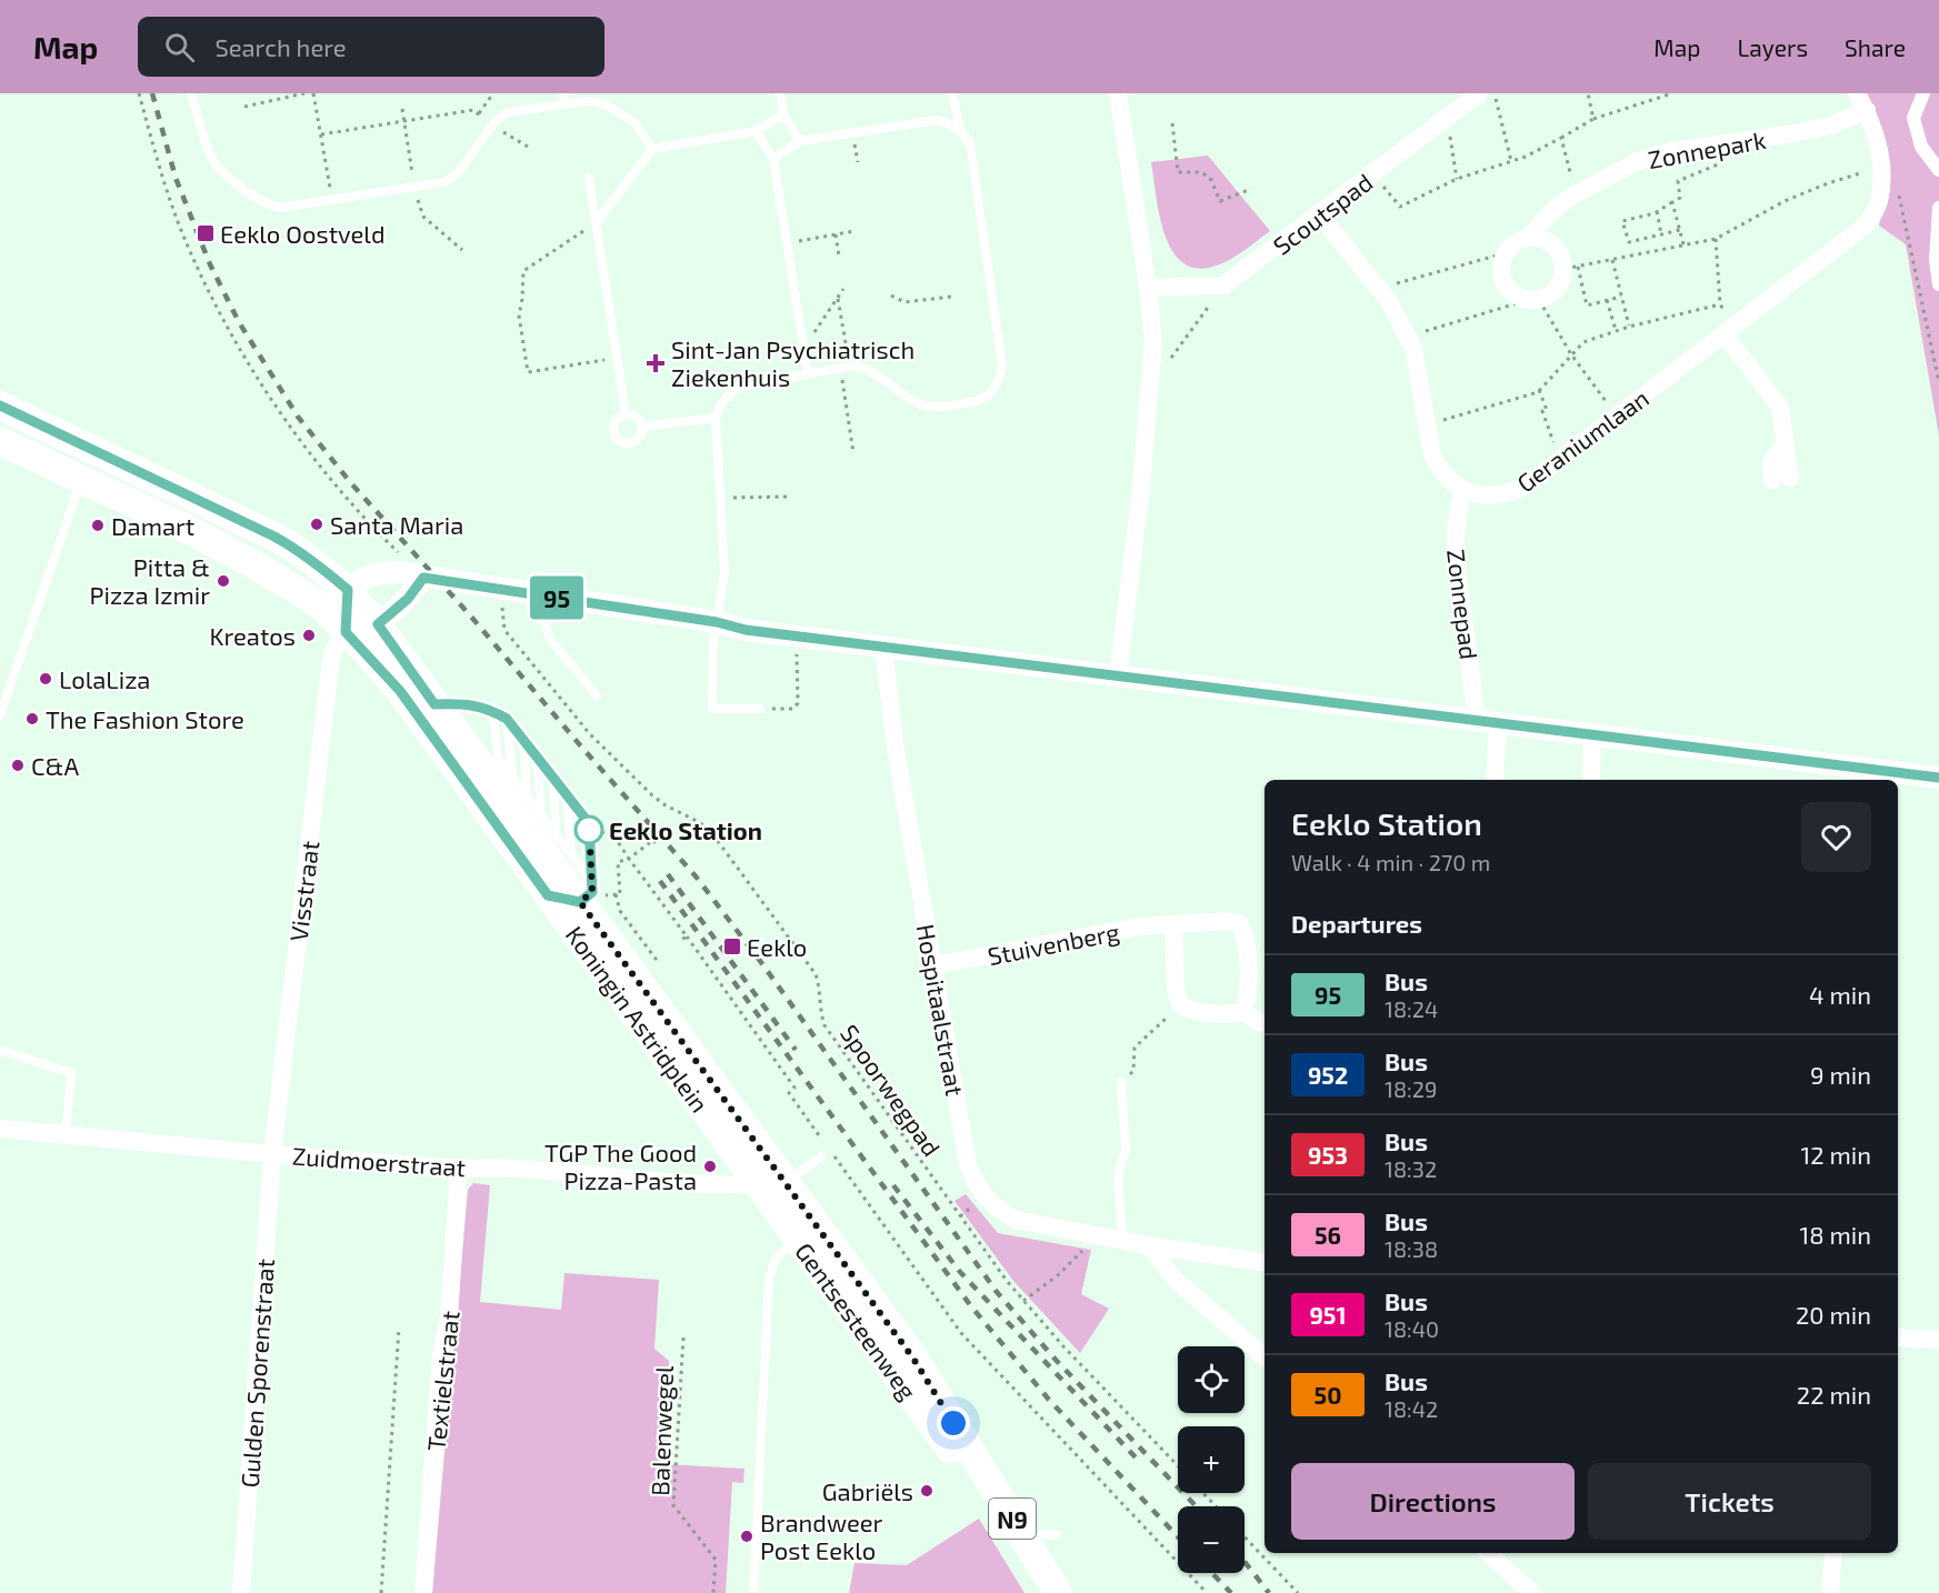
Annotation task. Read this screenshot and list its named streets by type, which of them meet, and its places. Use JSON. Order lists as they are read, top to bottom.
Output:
{
  "streets": {
    "main road": ["Koningin Astridplein", "Gentsesteenweg", "N9"],
    "street": [
      "Zonnepark",
      "Scoutspad",
      "Geraniumlaan",
      "Zonnepad",
      "Visstraat",
      "Stuivenberg",
      "Hospitaalstraat",
      "Zuidmoerstraat",
      "Gulden Sporenstraat",
      "Textielstraat"
    ],
    "path": ["Spoorwegpad", "Balenwegel"]
  },
  "crossings": [
    ["Zonnepark", "Geraniumlaan"],
    ["Geraniumlaan", "Zonnepad"],
    ["Visstraat", "Koningin Astridplein"],
    ["Visstraat", "Zuidmoerstraat"],
    ["Visstraat", "Gulden Sporenstraat"],
    ["Visstraat", "N9"],
    ["Stuivenberg", "Hospitaalstraat"],
    ["Koningin Astridplein", "Zuidmoerstraat"],
    ["Koningin Astridplein", "Gentsesteenweg"],
    ["Koningin Astridplein", "N9"],
    ["Zuidmoerstraat", "Gentsesteenweg"],
    ["Zuidmoerstraat", "Gulden Sporenstraat"],
    ["Zuidmoerstraat", "Textielstraat"]
  ],
  "places": {
    "transit": ["Eeklo Oostveld", "Eeklo"],
    "health": ["Sint-Jan Psychiatrisch Ziekenhuis"],
    "other": [
      "Santa Maria",
      "Damart",
      "Pitta & Pizza Izmir",
      "Kreatos",
      "LolaLiza",
      "The Fashion Store",
      "C&A",
      "Eeklo Station",
      "TGP The Good Pizza-Pasta",
      "Gabriëls",
      "Brandweer Post Eeklo"
    ]
  },
  "lines": ["bus line 95"],
  "page": {
    "header": "Map",
    "search": "Search here",
    "nav": ["Map", "Layers", "Share"],
    "on_map": "95",
    "heading": [
      ["Eeklo Station", "Walk · 4 min · 270 m"],
      "Departures"
    ],
    "list": [
      {
        "mark": "95",
        "name": "Bus",
        "note": "18:24",
        "value": "4 min"
      },
      {
        "mark": "952",
        "name": "Bus",
        "note": "18:29",
        "value": "9 min"
      },
      {
        "mark": "953",
        "name": "Bus",
        "note": "18:32",
        "value": "12 min"
      },
      {
        "mark": "56",
        "name": "Bus",
        "note": "18:38",
        "value": "18 min"
      },
      {
        "mark": "951",
        "name": "Bus",
        "note": "18:40",
        "value": "20 min"
      },
      {
        "mark": "50",
        "name": "Bus",
        "note": "18:42",
        "value": "22 min"
      }
    ],
    "map_buttons": ["+", "−"],
    "buttons": ["Directions", "Tickets"]
  }
}
